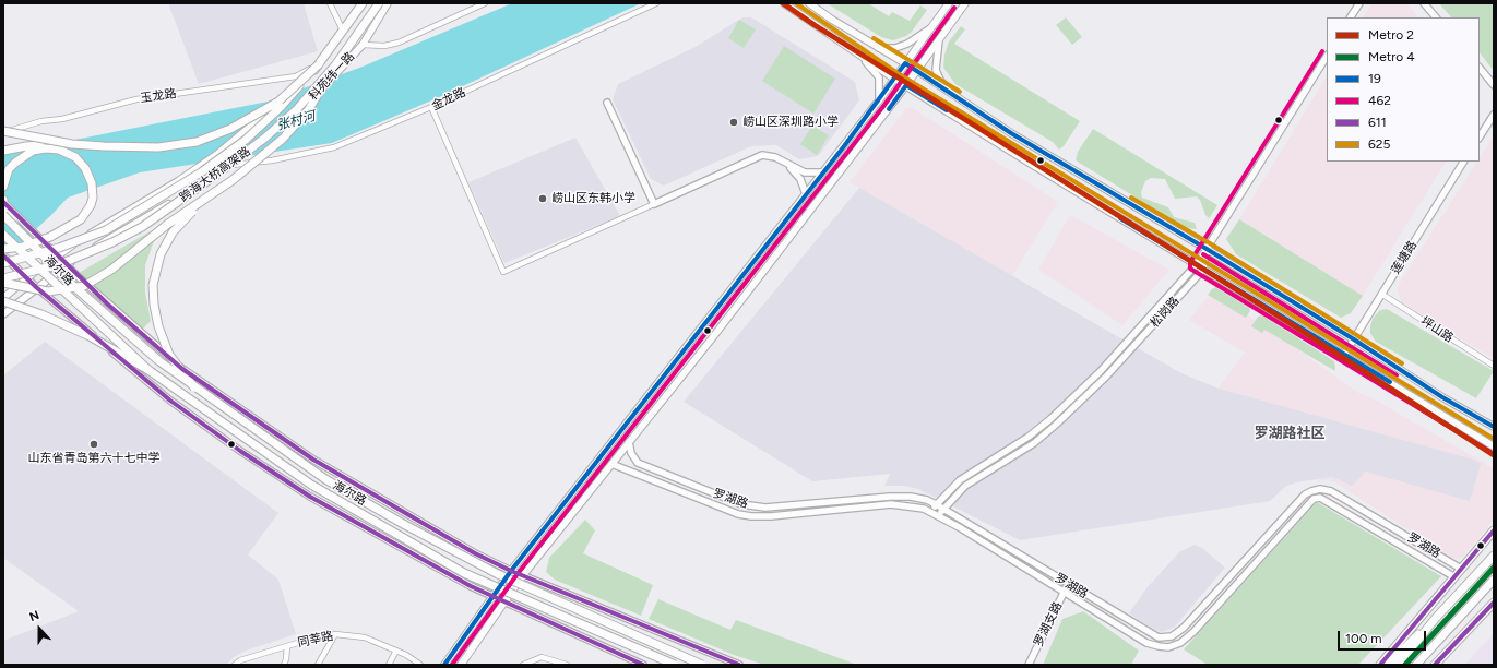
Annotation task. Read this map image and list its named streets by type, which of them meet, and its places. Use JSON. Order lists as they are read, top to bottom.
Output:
{
  "streets": {
    "main road": ["科苑纬一路", "跨海大桥高架路", "海尔路"],
    "street": [
      "玉龙路",
      "金龙路",
      "莲塘路",
      "松岗路",
      "坪山路",
      "罗湖路",
      "罗湖支路",
      "同莘路"
    ]
  },
  "crossings": [
    ["科苑纬一路", "玉龙路"],
    ["科苑纬一路", "金龙路"],
    ["科苑纬一路", "跨海大桥高架路"],
    ["科苑纬一路", "海尔路"],
    ["玉龙路", "跨海大桥高架路"],
    ["莲塘路", "坪山路"],
    ["松岗路", "罗湖路"],
    ["罗湖路", "罗湖支路"]
  ],
  "districts": ["罗湖路社区"],
  "water": ["张村河"],
  "places": ["崂山区深圳路小学", "崂山区东韩小学", "山东省青岛第六十七中学"],
  "lines": [
    "metro line 2",
    "transit line 625",
    "transit line 462",
    "transit line 19",
    "transit line 611",
    "metro line 4"
  ],
  "legend": [
    "Metro 2",
    "Metro 4",
    "19",
    "462",
    "611",
    "625"
  ],
  "scale_bar": "100 m",
  "north": "top"
}
